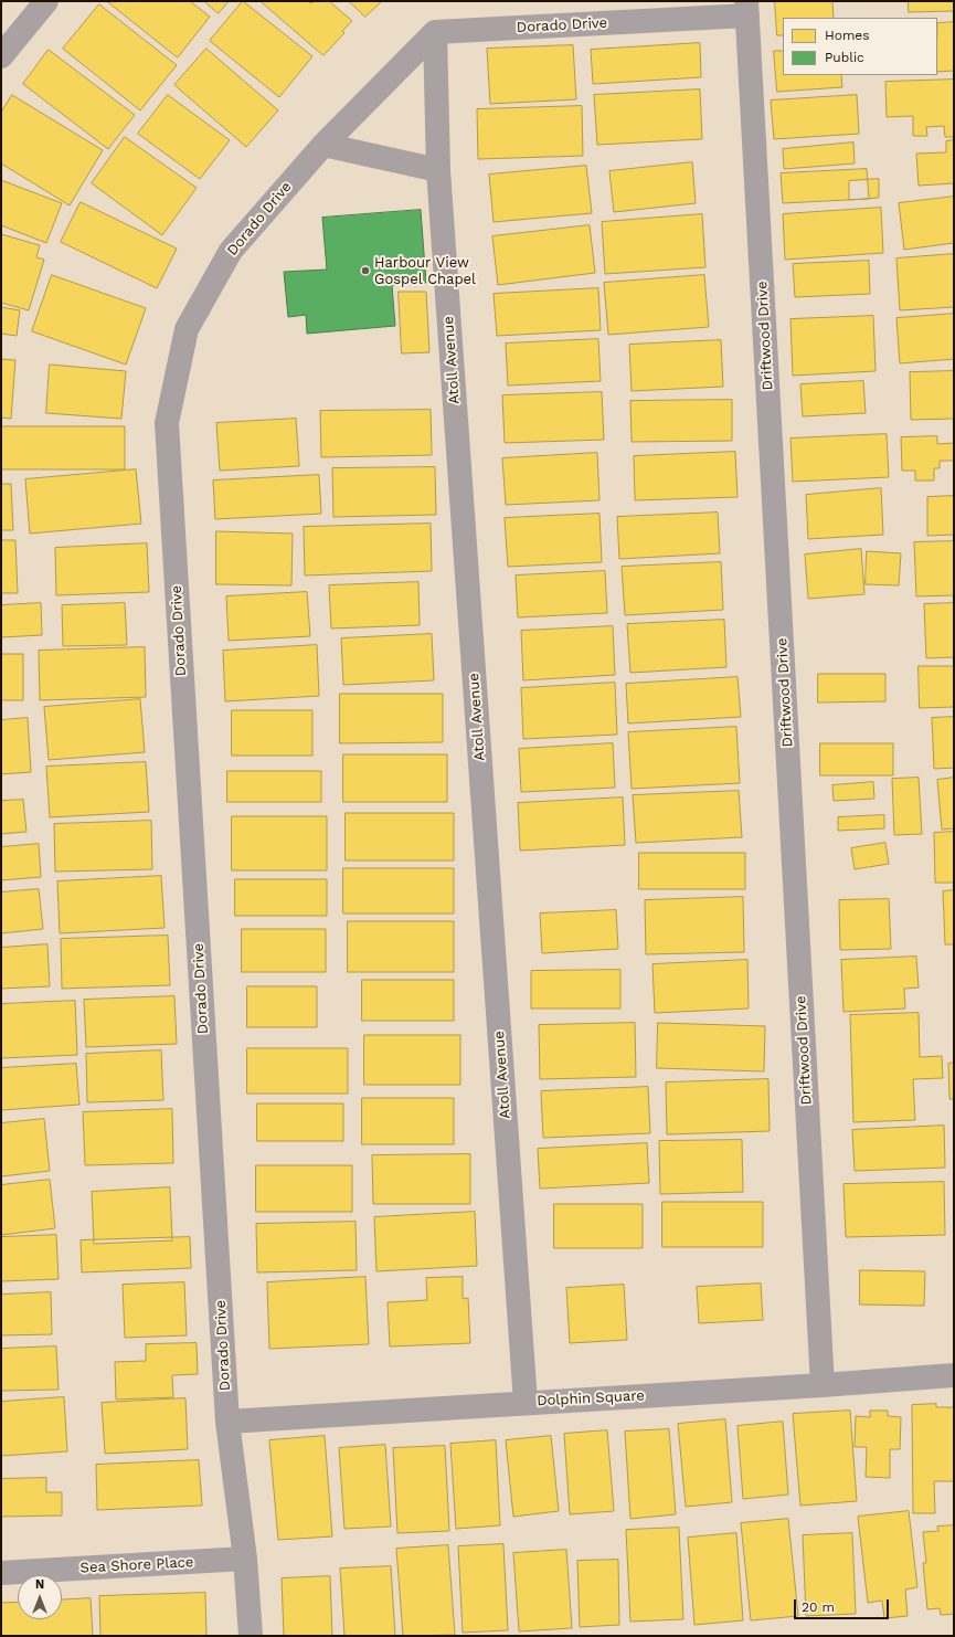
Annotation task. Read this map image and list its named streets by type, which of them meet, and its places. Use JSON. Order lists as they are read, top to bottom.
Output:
{
  "streets": {
    "street": [
      "Dorado Drive",
      "Driftwood Drive",
      "Atoll Avenue",
      "Dolphin Square",
      "Sea Shore Place"
    ]
  },
  "crossings": [
    ["Dorado Drive", "Driftwood Drive"],
    ["Dorado Drive", "Atoll Avenue"],
    ["Dorado Drive", "Dolphin Square"],
    ["Dorado Drive", "Sea Shore Place"],
    ["Driftwood Drive", "Dolphin Square"],
    ["Atoll Avenue", "Dolphin Square"]
  ],
  "places": ["Harbour View Gospel Chapel"],
  "legend": ["Homes", "Public"],
  "scale_bar": "20 m",
  "north": "top"
}
